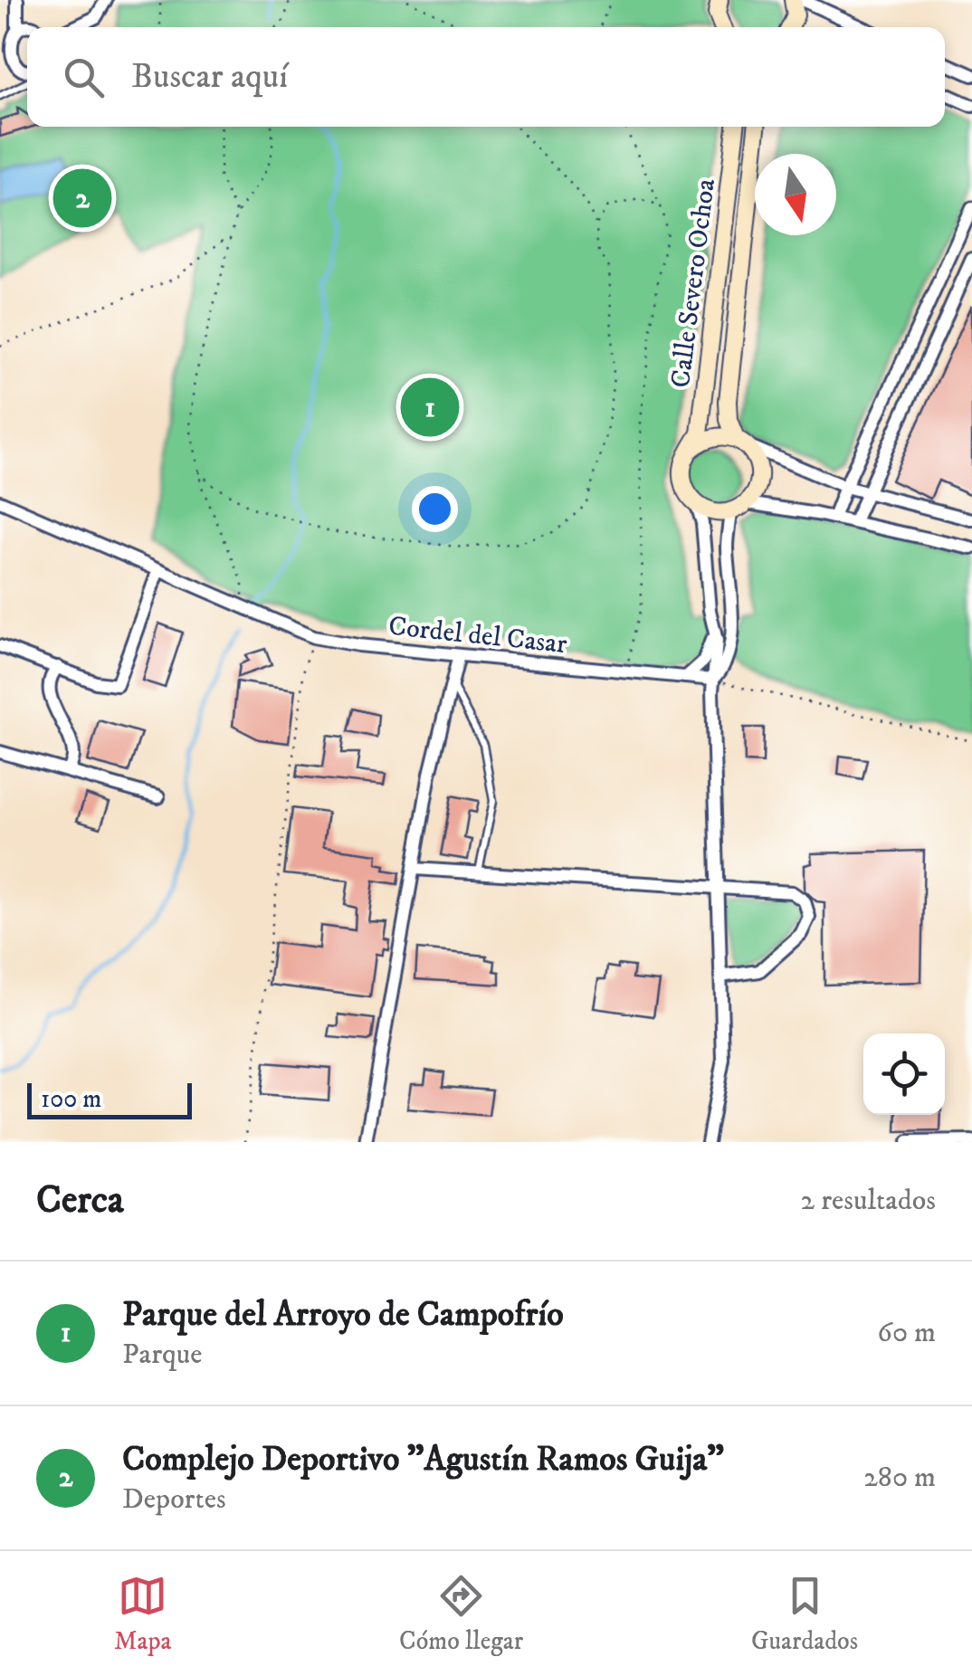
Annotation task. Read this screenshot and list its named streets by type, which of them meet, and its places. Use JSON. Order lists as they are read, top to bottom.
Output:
{
  "streets": {
    "main road": ["Calle Severo Ochoa"],
    "street": ["Cordel del Casar"]
  },
  "scale_bar": "100 m",
  "north": "bottom",
  "page": {
    "search": "Buscar aquí",
    "pins": ["2", "1"],
    "scale": "100 m",
    "heading": ["Cerca", "2 resultados"],
    "list": [
      {
        "mark": "1",
        "name": "Parque del Arroyo de Campofrío",
        "note": "Parque",
        "value": "60 m"
      },
      {
        "mark": "2",
        "name": "Complejo Deportivo \"Agustín Ramos Guija\"",
        "note": "Deportes",
        "value": "280 m"
      }
    ],
    "nav": ["Mapa", "Cómo llegar", "Guardados"]
  }
}
